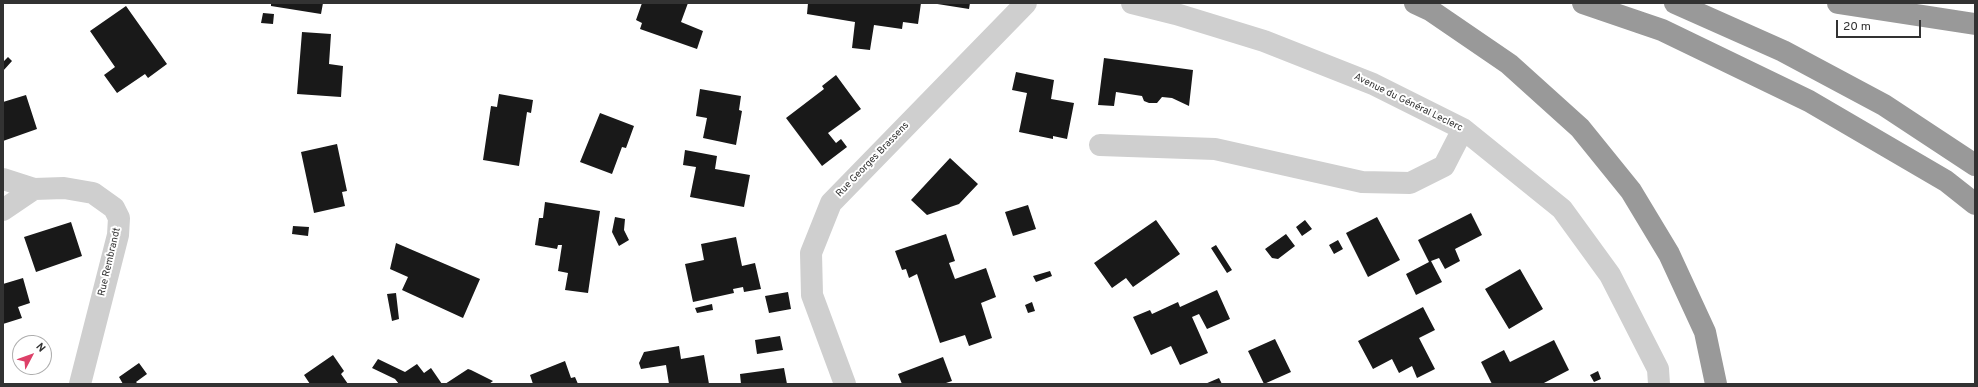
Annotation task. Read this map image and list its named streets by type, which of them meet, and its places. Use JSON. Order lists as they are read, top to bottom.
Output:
{
  "streets": {
    "street": ["Avenue du Général Leclerc", "Rue Georges Brassens", "Rue Rembrandt"]
  },
  "scale_bar": "20 m",
  "north": "top right"
}
